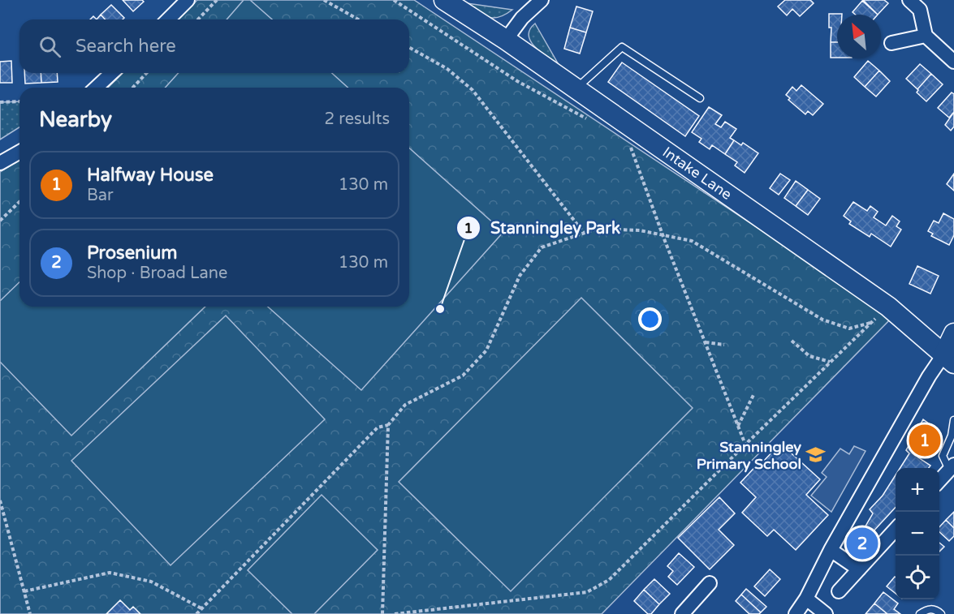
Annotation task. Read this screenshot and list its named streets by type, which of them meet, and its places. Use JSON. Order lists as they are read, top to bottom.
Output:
{
  "streets": {
    "street": ["Intake Lane"]
  },
  "places": {
    "other": ["Stanningley Park"],
    "school or university": ["Stanningley Primary School"]
  },
  "north": "top left",
  "page": {
    "search": "Search here",
    "heading": ["Nearby", "2 results"],
    "list": [
      {
        "mark": "1",
        "name": "Halfway House",
        "note": "Bar",
        "value": "130 m"
      },
      {
        "mark": "2",
        "name": "Prosenium",
        "note": "Shop · Broad Lane",
        "value": "130 m"
      }
    ],
    "pins": ["1", "2"],
    "map_buttons": ["+", "−"]
  }
}
